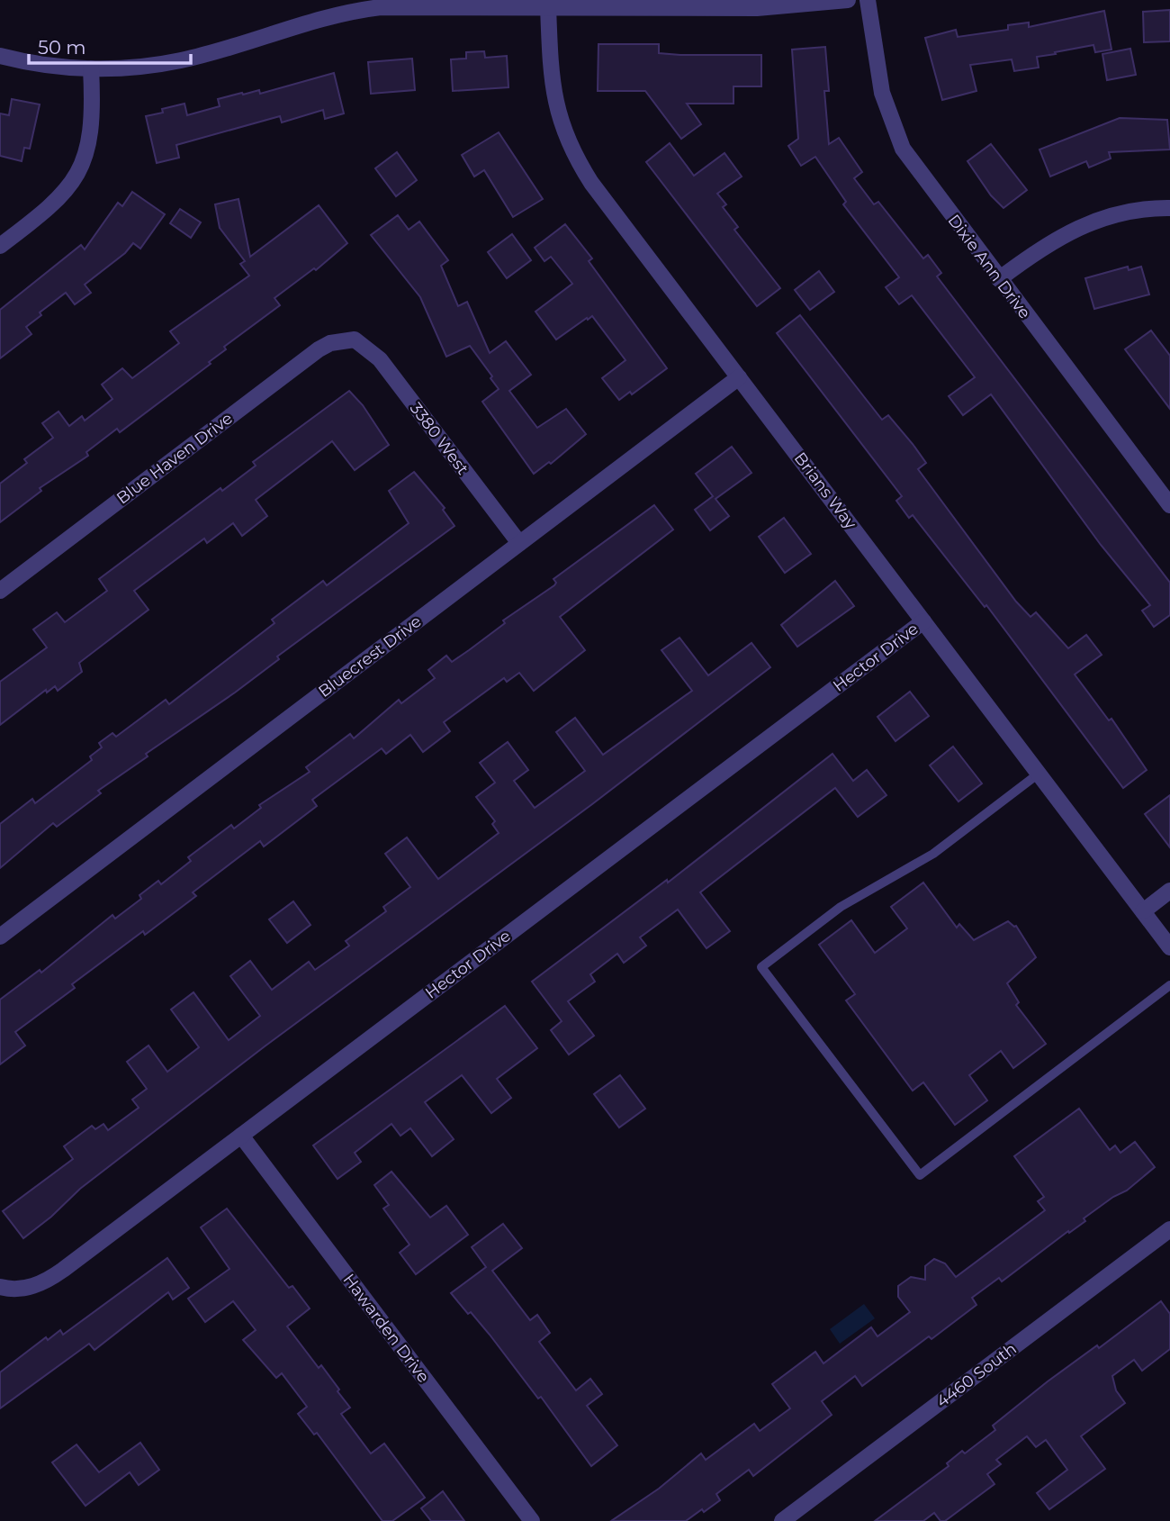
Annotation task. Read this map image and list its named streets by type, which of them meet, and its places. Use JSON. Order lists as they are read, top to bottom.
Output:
{
  "streets": {
    "street": [
      "Dixie Ann Drive",
      "3380 West",
      "Blue Haven Drive",
      "Brians Way",
      "Bluecrest Drive",
      "Hector Drive",
      "Hawarden Drive",
      "4460 South"
    ]
  },
  "crossings": [
    ["3380 West", "Blue Haven Drive"],
    ["3380 West", "Bluecrest Drive"],
    ["Brians Way", "Bluecrest Drive"],
    ["Brians Way", "Hector Drive"],
    ["Hector Drive", "Hawarden Drive"]
  ],
  "scale_bar": "50 m"
}
